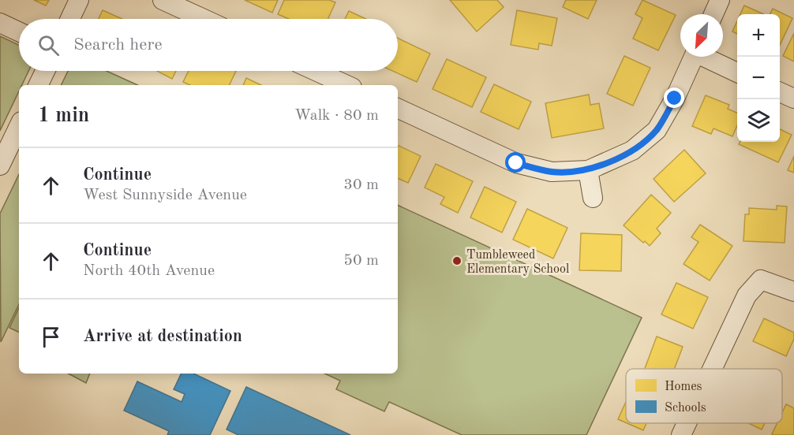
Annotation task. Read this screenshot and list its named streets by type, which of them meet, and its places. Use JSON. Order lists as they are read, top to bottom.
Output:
{
  "places": ["Tumbleweed Elementary School"],
  "legend": ["Homes", "Schools"],
  "north": "bottom left",
  "page": {
    "map_buttons": ["+", "−"],
    "search": "Search here",
    "heading": ["1 min", "Walk · 80 m"],
    "list": [
      ["Continue", "West Sunnyside Avenue", "30 m"],
      ["Continue", "North 40th Avenue", "50 m"],
      "Arrive at destination"
    ]
  }
}
